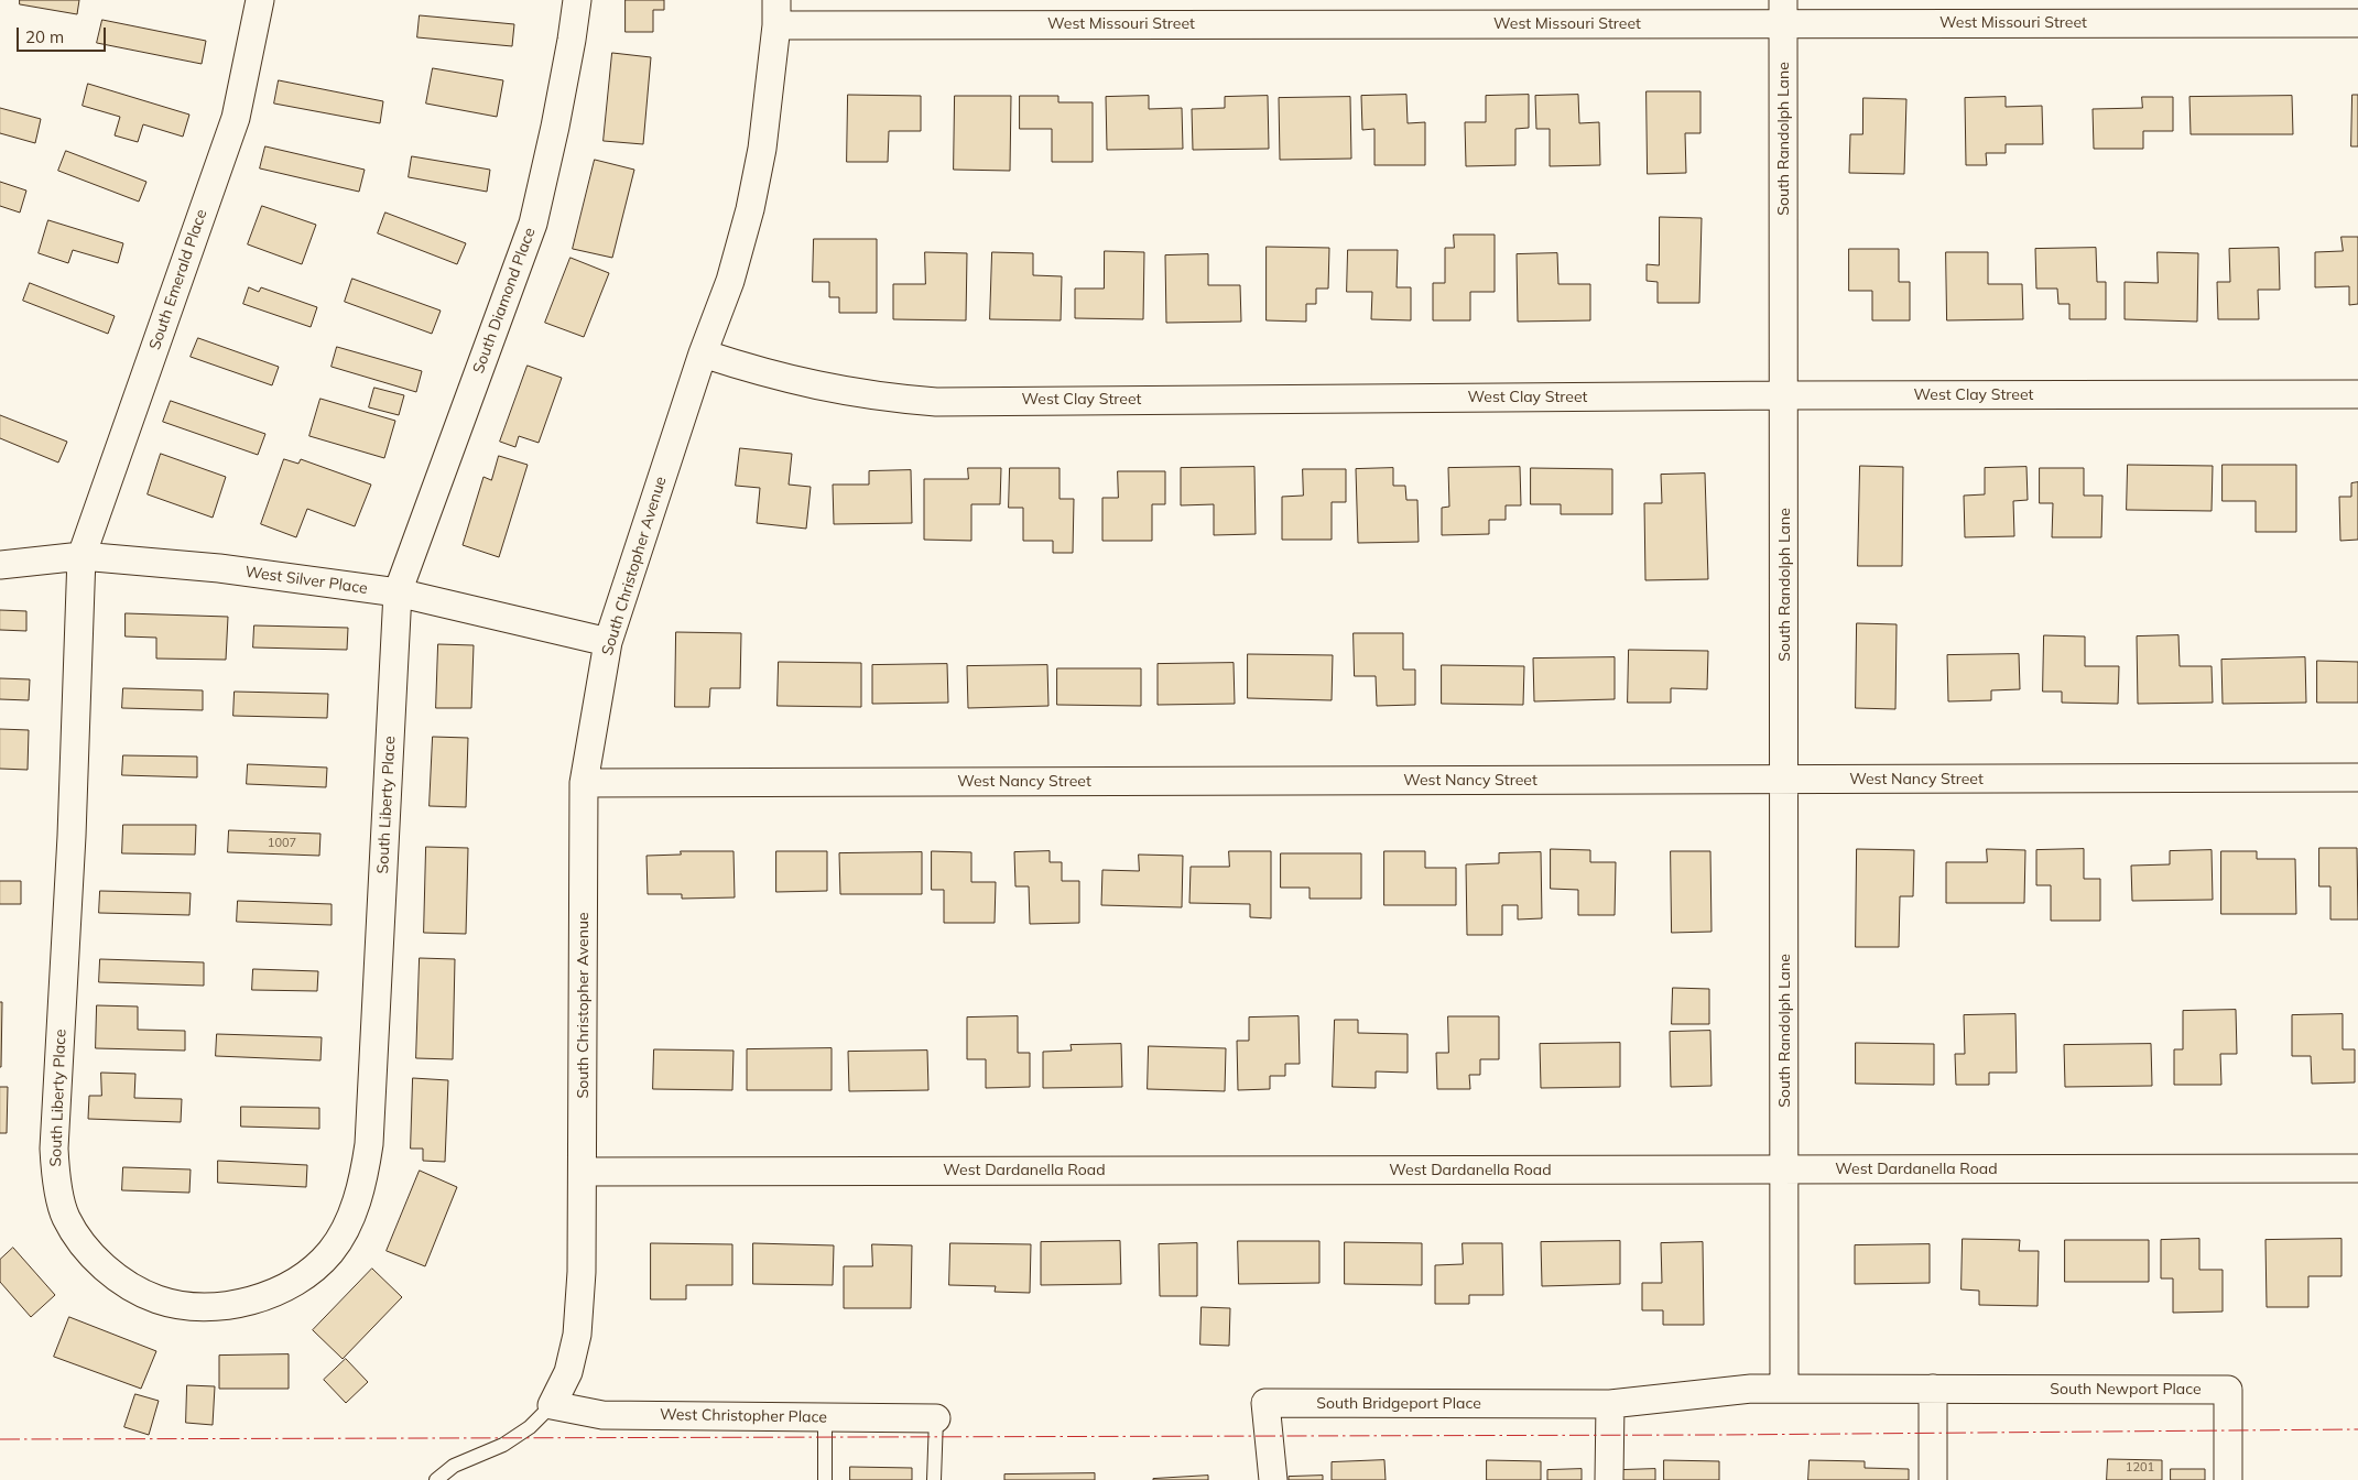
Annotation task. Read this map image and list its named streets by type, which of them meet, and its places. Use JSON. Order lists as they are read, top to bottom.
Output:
{
  "streets": {
    "street": [
      "West Missouri Street",
      "South Randolph Lane",
      "South Emerald Place",
      "South Diamond Place",
      "West Clay Street",
      "South Christopher Avenue",
      "West Silver Place",
      "West Nancy Street",
      "South Liberty Place",
      "West Dardanella Road",
      "South Newport Place",
      "South Bridgeport Place",
      "West Christopher Place"
    ]
  },
  "crossings": [
    ["West Missouri Street", "South Randolph Lane"],
    ["West Missouri Street", "South Christopher Avenue"],
    ["South Randolph Lane", "West Clay Street"],
    ["South Randolph Lane", "West Nancy Street"],
    ["South Randolph Lane", "West Dardanella Road"],
    ["South Emerald Place", "West Silver Place"],
    ["South Emerald Place", "South Liberty Place"],
    ["South Diamond Place", "West Silver Place"],
    ["South Diamond Place", "South Liberty Place"],
    ["West Clay Street", "South Christopher Avenue"],
    ["South Christopher Avenue", "West Silver Place"],
    ["South Christopher Avenue", "West Nancy Street"],
    ["South Christopher Avenue", "West Dardanella Road"],
    ["South Christopher Avenue", "West Christopher Place"],
    ["West Silver Place", "South Liberty Place"],
    ["South Newport Place", "South Bridgeport Place"]
  ],
  "house_numbers": ["1007", "1201"],
  "scale_bar": "20 m"
}
